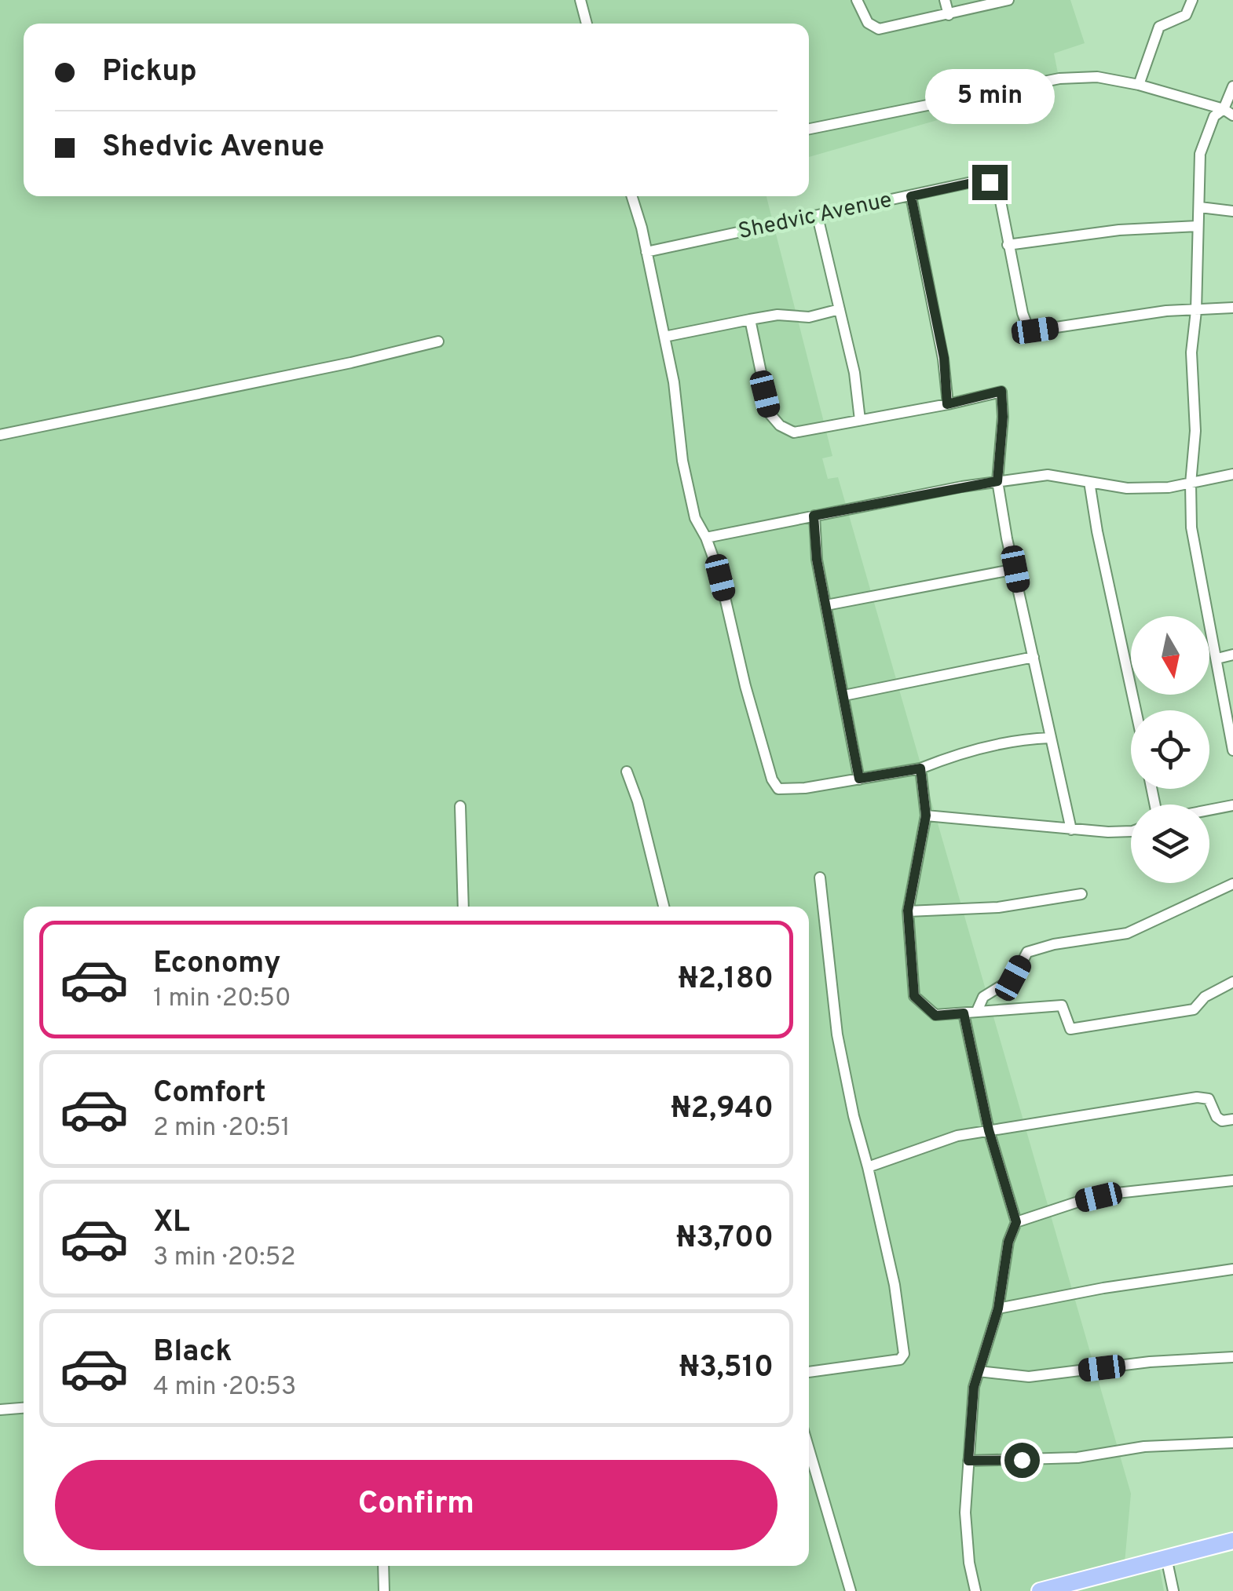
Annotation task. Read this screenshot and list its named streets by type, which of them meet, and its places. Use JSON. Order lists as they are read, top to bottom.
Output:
{
  "streets": {
    "street": ["Shedvic Avenue"]
  },
  "north": "bottom",
  "page": {
    "banner": ["Pickup", "Shedvic Avenue"],
    "bubble": "5 min",
    "list": [
      {
        "name": "Economy",
        "note": "1 min · 20:50",
        "value": "₦2,180"
      },
      {
        "name": "Comfort",
        "note": "2 min · 20:51",
        "value": "₦2,940"
      },
      {
        "name": "XL",
        "note": "3 min · 20:52",
        "value": "₦3,700"
      },
      {
        "name": "Black",
        "note": "4 min · 20:53",
        "value": "₦3,510"
      }
    ],
    "buttons": "Confirm"
  }
}
